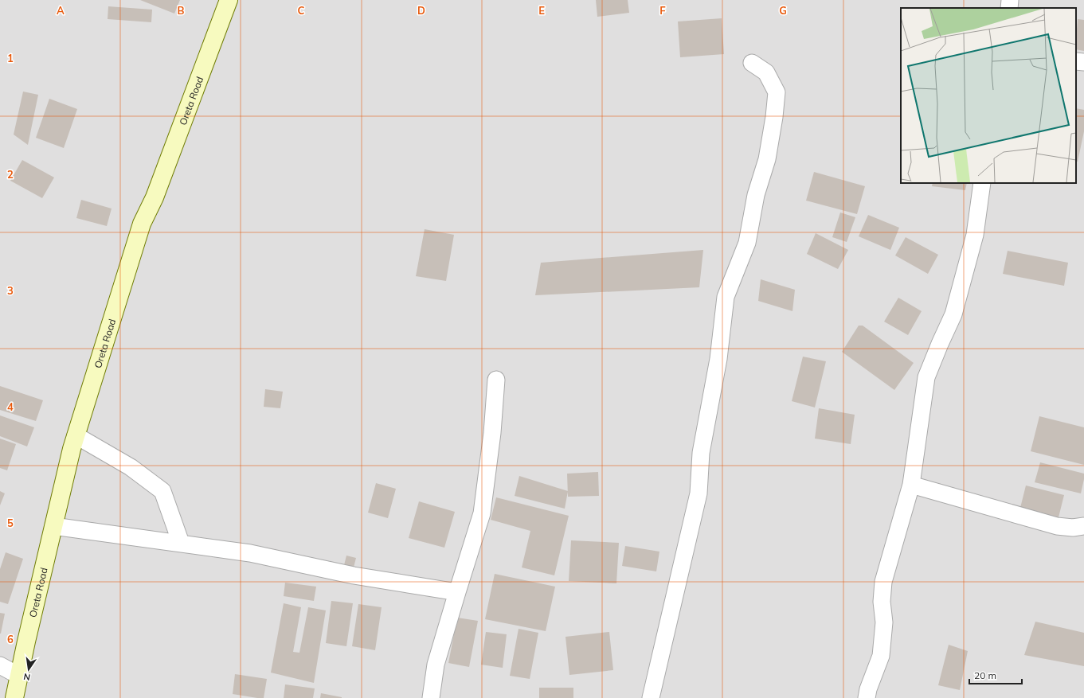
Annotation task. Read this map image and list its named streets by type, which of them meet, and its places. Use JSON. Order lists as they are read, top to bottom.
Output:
{
  "streets": {
    "street": ["Oreta Road"]
  },
  "scale_bar": "20 m",
  "north": "bottom",
  "grid": {
    "columns": [
      "A",
      "B",
      "C",
      "D",
      "E",
      "F",
      "G"
    ],
    "rows": [
      "1",
      "2",
      "3",
      "4",
      "5",
      "6"
    ]
  }
}
